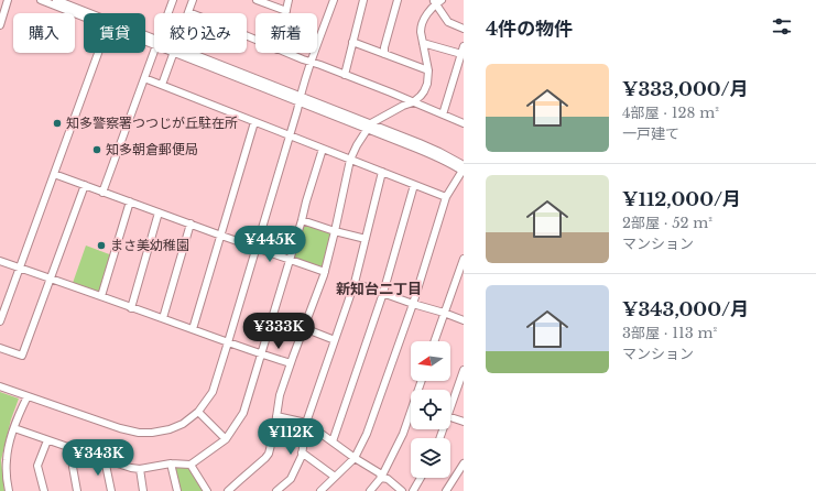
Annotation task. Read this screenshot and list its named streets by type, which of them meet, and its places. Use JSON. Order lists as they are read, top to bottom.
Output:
{
  "districts": ["新知台二丁目"],
  "places": ["知多警察署つつじが丘駐在所", "知多朝倉郵便局", "まさ美幼稚園"],
  "north": "left",
  "page": {
    "heading": "4件の物件",
    "chip": [
      "購入",
      "賃貸",
      "絞り込み",
      "新着"
    ],
    "list": [
      {
        "name": "¥333,000/月",
        "note": "4部屋 · 128 m² · 一戸建て"
      },
      {
        "name": "¥112,000/月",
        "note": "2部屋 · 52 m² · マンション"
      },
      {
        "name": "¥343,000/月",
        "note": "3部屋 · 113 m² · マンション"
      }
    ],
    "price": [
      "¥445K",
      "¥333K",
      "¥112K",
      "¥343K"
    ]
  }
}
